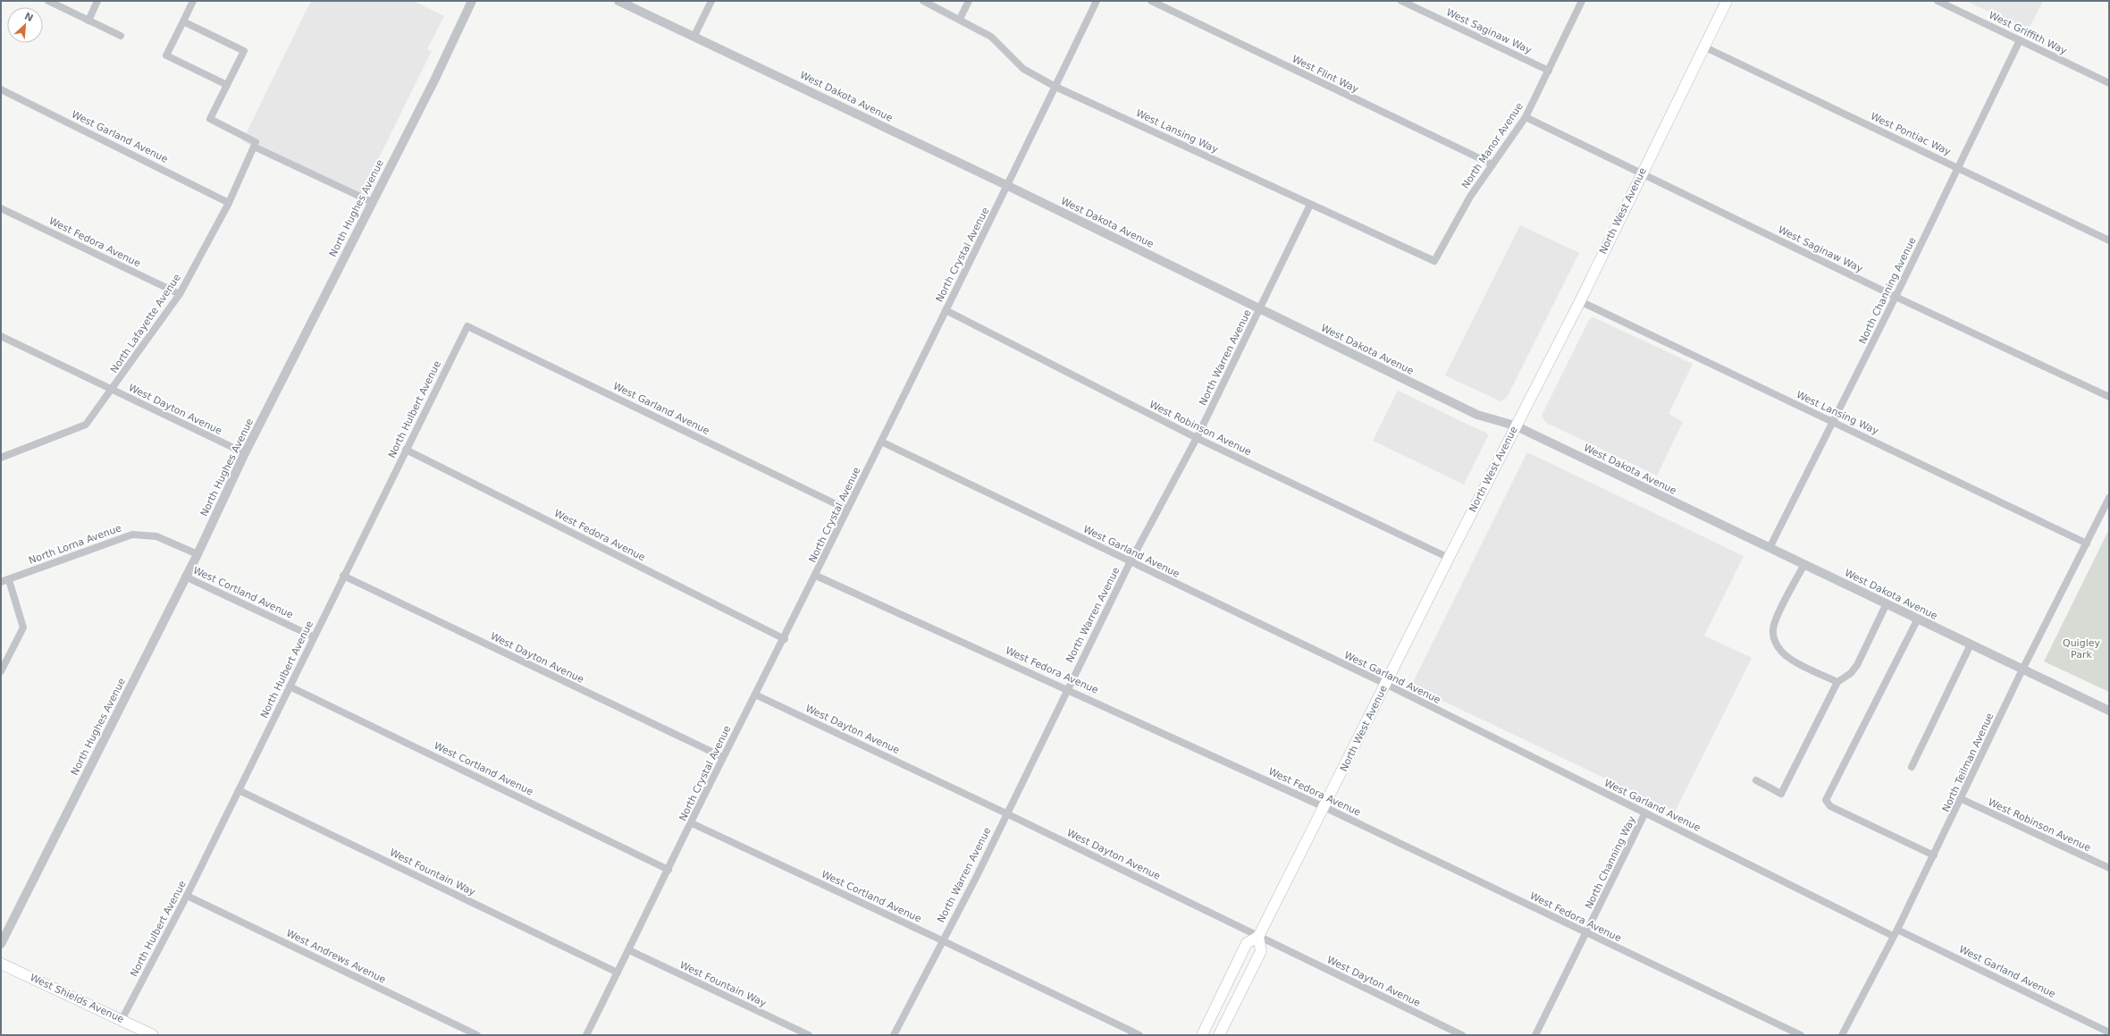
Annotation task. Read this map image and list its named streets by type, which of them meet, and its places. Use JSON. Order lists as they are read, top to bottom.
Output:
{
  "streets": {
    "main road": ["North West Avenue", "West Shields Avenue"],
    "street": [
      "West Saginaw Way",
      "West Griffith Way",
      "West Flint Way",
      "West Dakota Avenue",
      "West Lansing Way",
      "West Pontiac Way",
      "West Garland Avenue",
      "North Manor Avenue",
      "North Hughes Avenue",
      "West Fedora Avenue",
      "North Crystal Avenue",
      "North Channing Avenue",
      "North Lafayette Avenue",
      "North Warren Avenue",
      "West Dayton Avenue",
      "North Hulbert Avenue",
      "West Robinson Avenue",
      "North Lorna Avenue",
      "West Cortland Avenue",
      "North Teilman Avenue",
      "North Channing Way",
      "West Fountain Way",
      "West Andrews Avenue"
    ]
  },
  "crossings": [
    ["West Saginaw Way", "North Manor Avenue"],
    ["West Saginaw Way", "North West Avenue"],
    ["West Saginaw Way", "North Channing Avenue"],
    ["West Griffith Way", "North Channing Avenue"],
    ["West Flint Way", "North Manor Avenue"],
    ["West Dakota Avenue", "North West Avenue"],
    ["West Dakota Avenue", "North Crystal Avenue"],
    ["West Dakota Avenue", "North Channing Avenue"],
    ["West Dakota Avenue", "North Warren Avenue"],
    ["West Dakota Avenue", "North Teilman Avenue"],
    ["West Lansing Way", "North Manor Avenue"],
    ["West Lansing Way", "North West Avenue"],
    ["West Lansing Way", "North Crystal Avenue"],
    ["West Lansing Way", "North Channing Avenue"],
    ["West Lansing Way", "North Warren Avenue"],
    ["West Lansing Way", "North Teilman Avenue"],
    ["West Pontiac Way", "North West Avenue"],
    ["West Pontiac Way", "North Channing Avenue"],
    ["West Garland Avenue", "North West Avenue"],
    ["West Garland Avenue", "North Crystal Avenue"],
    ["West Garland Avenue", "North Lafayette Avenue"],
    ["West Garland Avenue", "North Warren Avenue"],
    ["West Garland Avenue", "North Hulbert Avenue"],
    ["West Garland Avenue", "North Teilman Avenue"],
    ["West Garland Avenue", "North Channing Way"],
    ["North Hughes Avenue", "West Dayton Avenue"],
    ["North Hughes Avenue", "North Lorna Avenue"],
    ["North Hughes Avenue", "West Cortland Avenue"],
    ["North West Avenue", "West Fedora Avenue"],
    ["North West Avenue", "West Dayton Avenue"],
    ["North West Avenue", "West Robinson Avenue"],
    ["West Fedora Avenue", "North Crystal Avenue"],
    ["West Fedora Avenue", "North Lafayette Avenue"],
    ["West Fedora Avenue", "North Warren Avenue"],
    ["West Fedora Avenue", "North Hulbert Avenue"],
    ["West Fedora Avenue", "North Channing Way"],
    ["North Crystal Avenue", "West Dayton Avenue"],
    ["North Crystal Avenue", "West Robinson Avenue"],
    ["North Crystal Avenue", "West Cortland Avenue"],
    ["North Crystal Avenue", "West Fountain Way"],
    ["North Lafayette Avenue", "West Dayton Avenue"],
    ["North Warren Avenue", "West Dayton Avenue"],
    ["North Warren Avenue", "West Robinson Avenue"],
    ["North Warren Avenue", "West Cortland Avenue"],
    ["West Dayton Avenue", "North Hulbert Avenue"],
    ["North Hulbert Avenue", "West Cortland Avenue"],
    ["North Hulbert Avenue", "West Fountain Way"],
    ["North Hulbert Avenue", "West Andrews Avenue"],
    ["North Hulbert Avenue", "West Shields Avenue"],
    ["West Robinson Avenue", "North Teilman Avenue"]
  ],
  "parks": ["Quigley Park"],
  "north": "top right"
}
